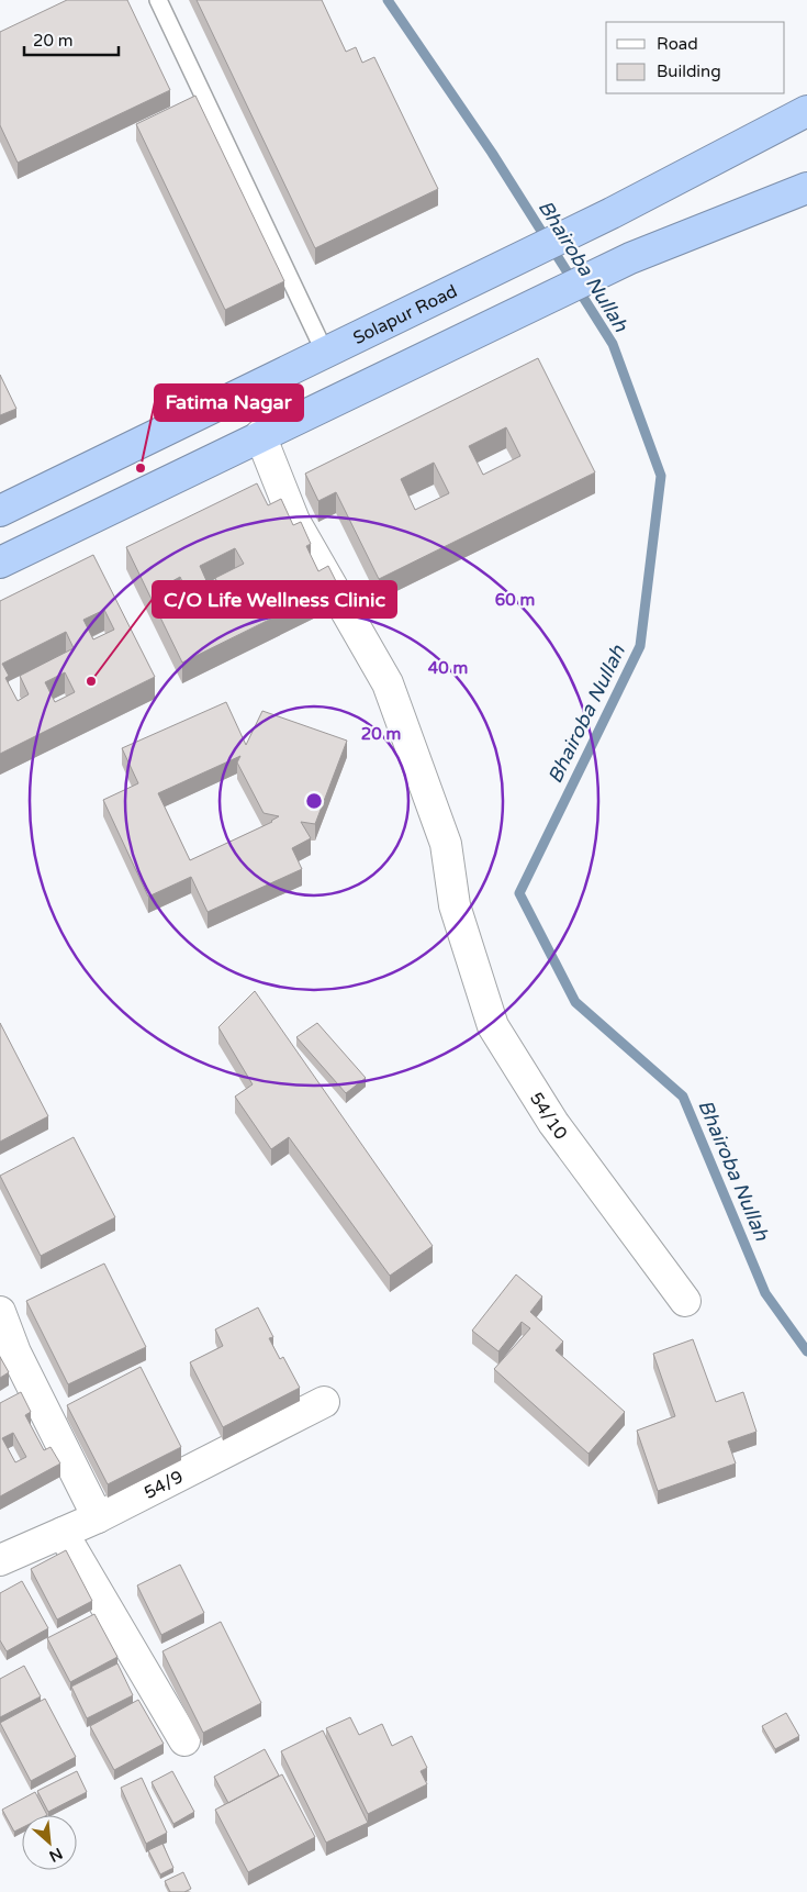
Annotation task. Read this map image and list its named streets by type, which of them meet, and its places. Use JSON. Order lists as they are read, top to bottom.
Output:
{
  "streets": {
    "highway": ["Solapur Road"],
    "street": ["54/10", "54/9"]
  },
  "water": ["Bhairoba Nullah"],
  "places": ["Fatima Nagar", "C/O Life Wellness Clinic"],
  "legend": ["Road", "Building"],
  "scale_bar": "20 m",
  "north": "bottom right",
  "rings": ["60 m", "40 m", "20 m"]
}
